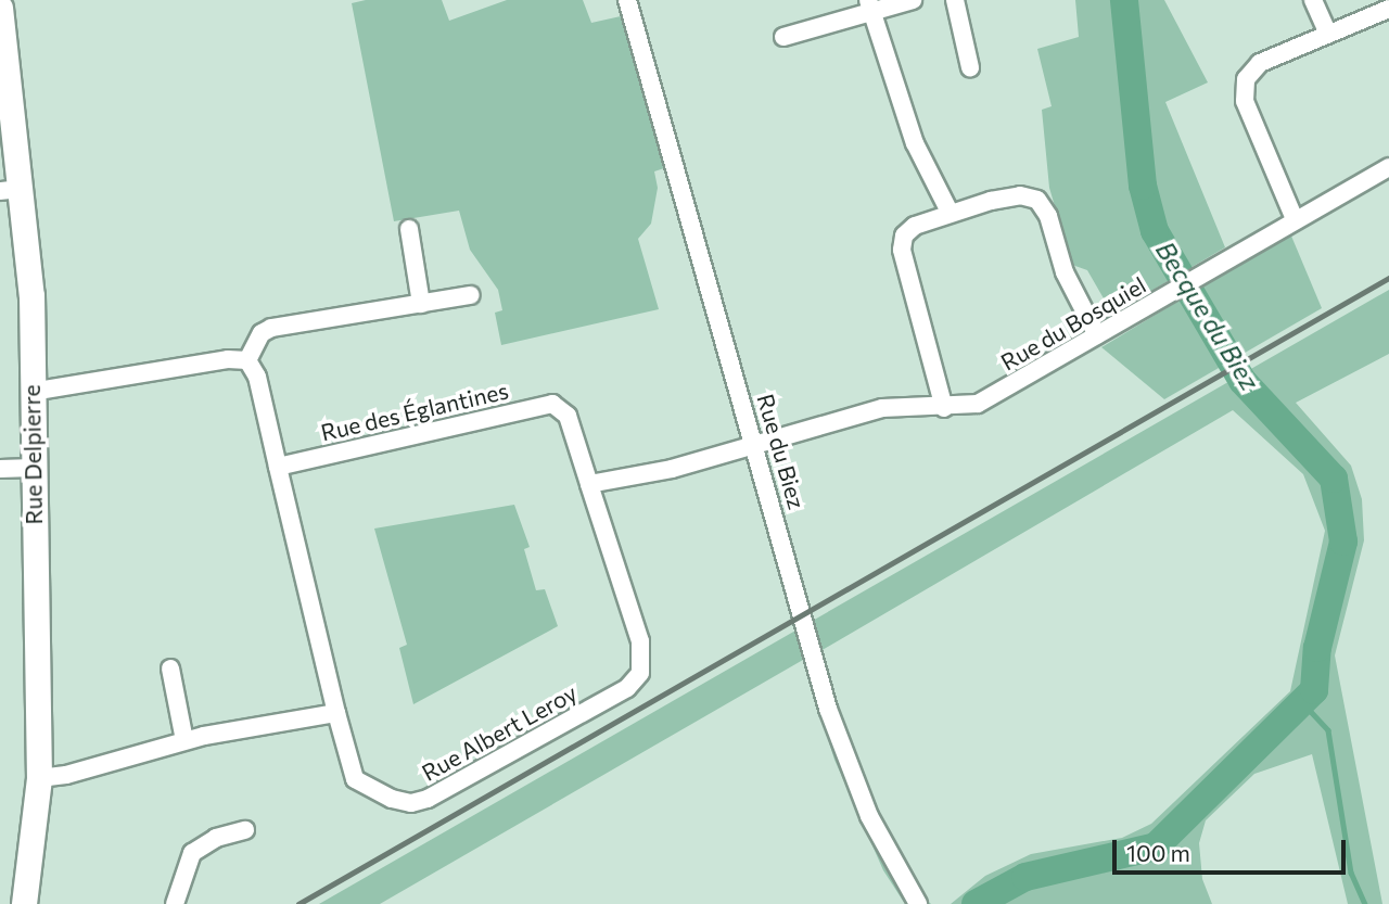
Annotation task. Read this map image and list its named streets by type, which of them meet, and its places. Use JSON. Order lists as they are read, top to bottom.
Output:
{
  "streets": {
    "street": [
      "Rue du Bosquiel",
      "Rue des Églantines",
      "Rue du Biez",
      "Rue Delpierre",
      "Rue Albert Leroy"
    ]
  },
  "crossings": [
    ["Rue du Bosquiel", "Rue du Biez"],
    ["Rue des Églantines", "Rue Albert Leroy"]
  ],
  "water": ["Becque du Biez"],
  "scale_bar": "100 m"
}
